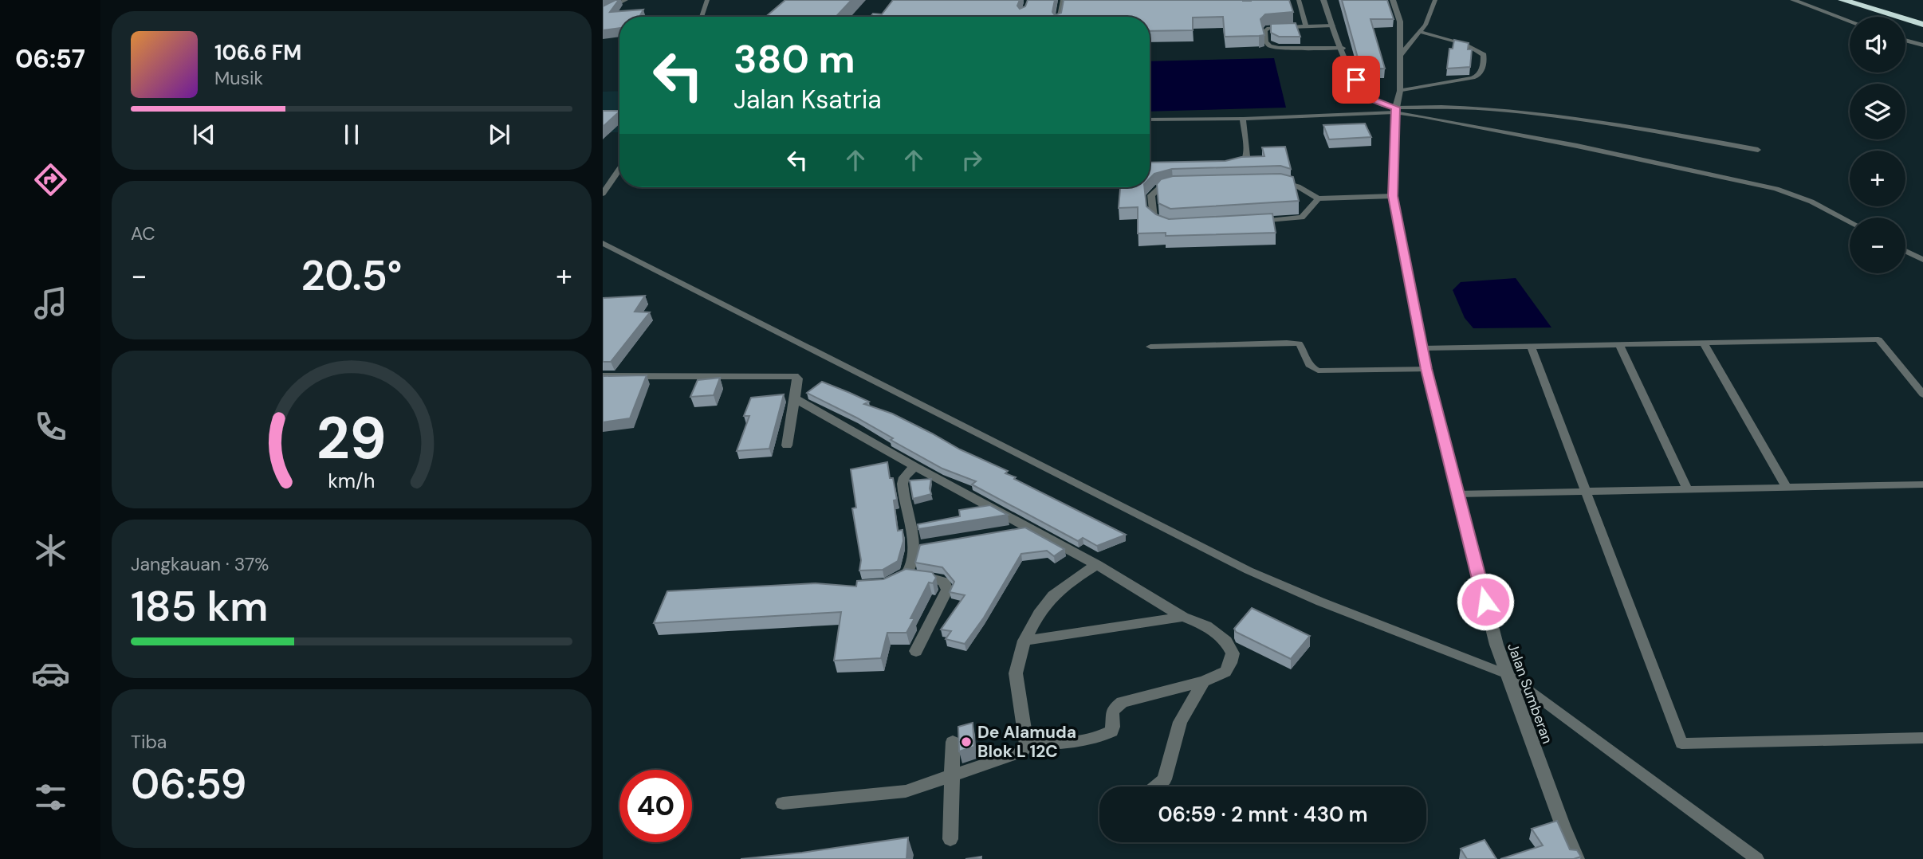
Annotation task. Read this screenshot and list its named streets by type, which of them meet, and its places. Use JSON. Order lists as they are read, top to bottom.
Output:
{
  "streets": {
    "street": ["Jalan Sumberan"]
  },
  "places": ["De Alamuda Blok L 12C"],
  "page": {
    "tabs": "06:57",
    "map_buttons": ["+", "−"],
    "turn": ["380 m", "Jalan Ksatria"],
    "song": ["106.6 FM", "Musik"],
    "tile": [
      "AC",
      ["Jangkauan · 37%", "185 km"],
      ["Tiba", "06:59"]
    ],
    "heat": ["−", "20.5°", "+"],
    "limit": "40",
    "trip": "06:59 · 2 mnt · 430 m",
    "gauge": ["29", "km/h"]
  }
}
